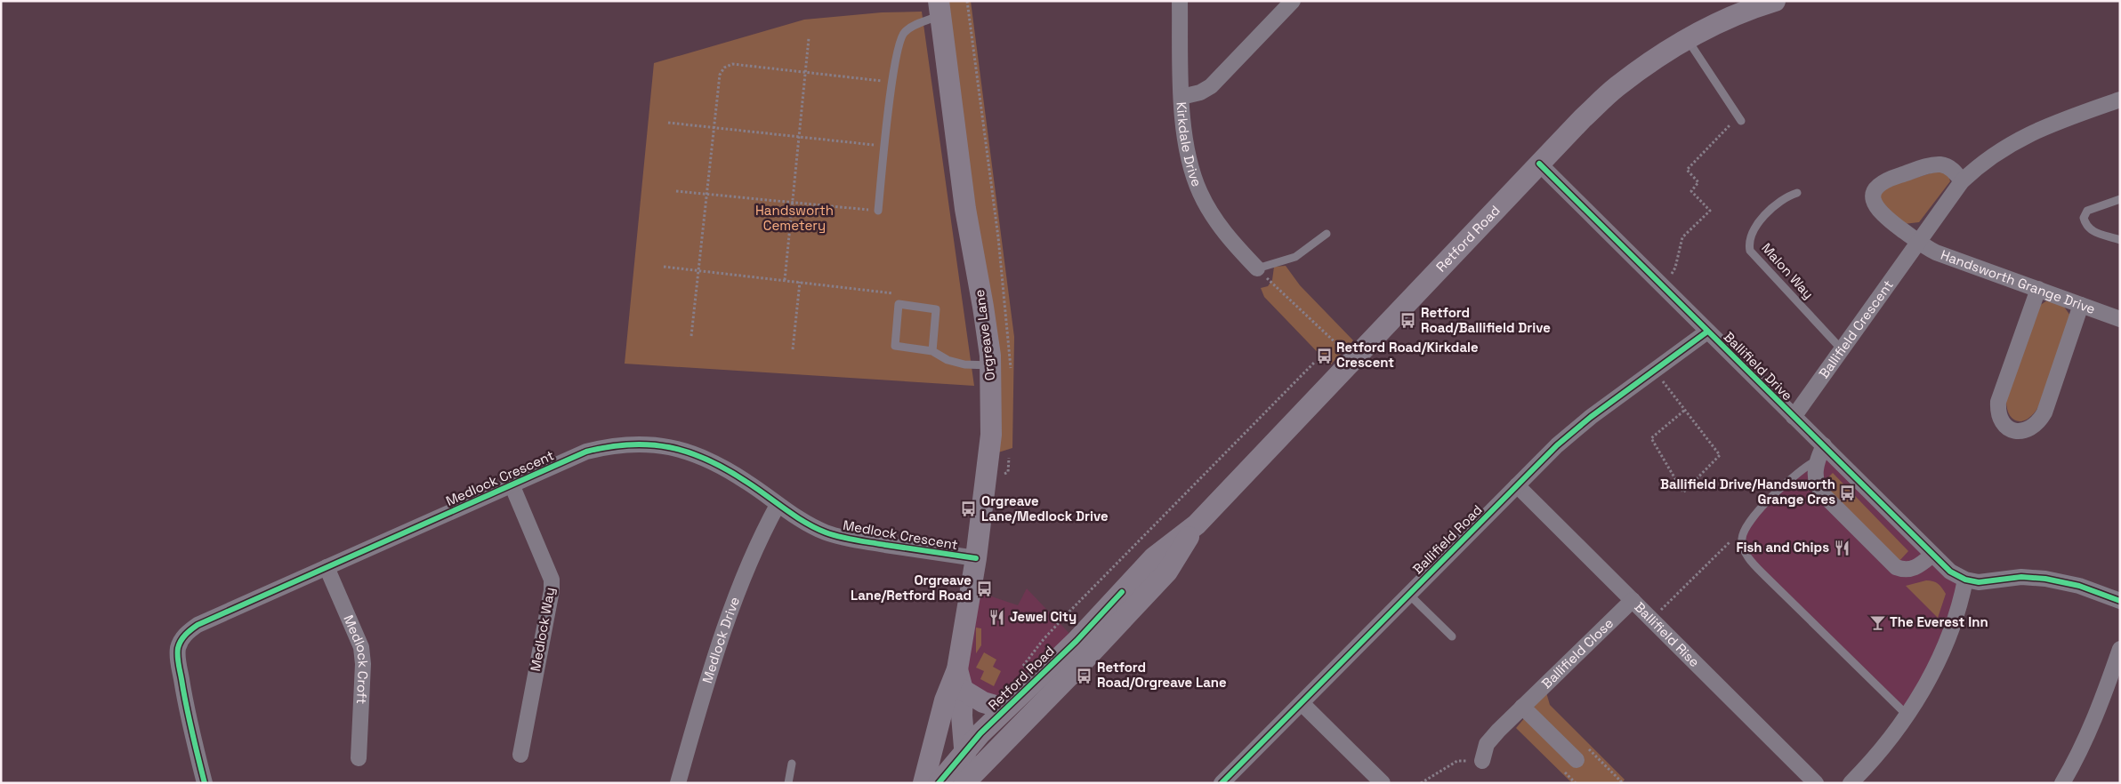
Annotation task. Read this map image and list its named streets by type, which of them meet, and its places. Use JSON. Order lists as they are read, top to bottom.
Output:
{
  "streets": {
    "main road": ["Retford Road", "Orgreave Lane"],
    "street": [
      "Kirkdale Drive",
      "Handsworth Grange Drive",
      "Ballifield Crescent",
      "Ballifield Drive",
      "Medlock Crescent",
      "Ballifield Road",
      "Medlock Way",
      "Ballifield Rise",
      "Medlock Drive",
      "Ballifield Close",
      "Medlock Croft"
    ],
    "lane": ["Malon Way"]
  },
  "crossings": [
    ["Retford Road", "Orgreave Lane"],
    ["Retford Road", "Ballifield Drive"],
    ["Malon Way", "Ballifield Crescent"],
    ["Handsworth Grange Drive", "Ballifield Crescent"],
    ["Ballifield Crescent", "Ballifield Drive"],
    ["Orgreave Lane", "Medlock Crescent"],
    ["Ballifield Drive", "Ballifield Road"],
    ["Medlock Crescent", "Medlock Way"],
    ["Medlock Crescent", "Medlock Drive"],
    ["Medlock Crescent", "Medlock Croft"],
    ["Ballifield Road", "Ballifield Rise"],
    ["Ballifield Rise", "Ballifield Close"]
  ],
  "parks": ["Handsworth Cemetery"],
  "places": {
    "bus stop": [
      "Retford Road/Ballifield Drive",
      "Retford Road/Kirkdale Crescent",
      "Ballifield Drive/Handsworth Grange Cres",
      "Orgreave Lane/Medlock Drive",
      "Orgreave Lane/Retford Road",
      "Retford Road/Orgreave Lane"
    ],
    "restaurant": ["Fish and Chips", "Jewel City"],
    "bar": ["The Everest Inn"]
  }
}
